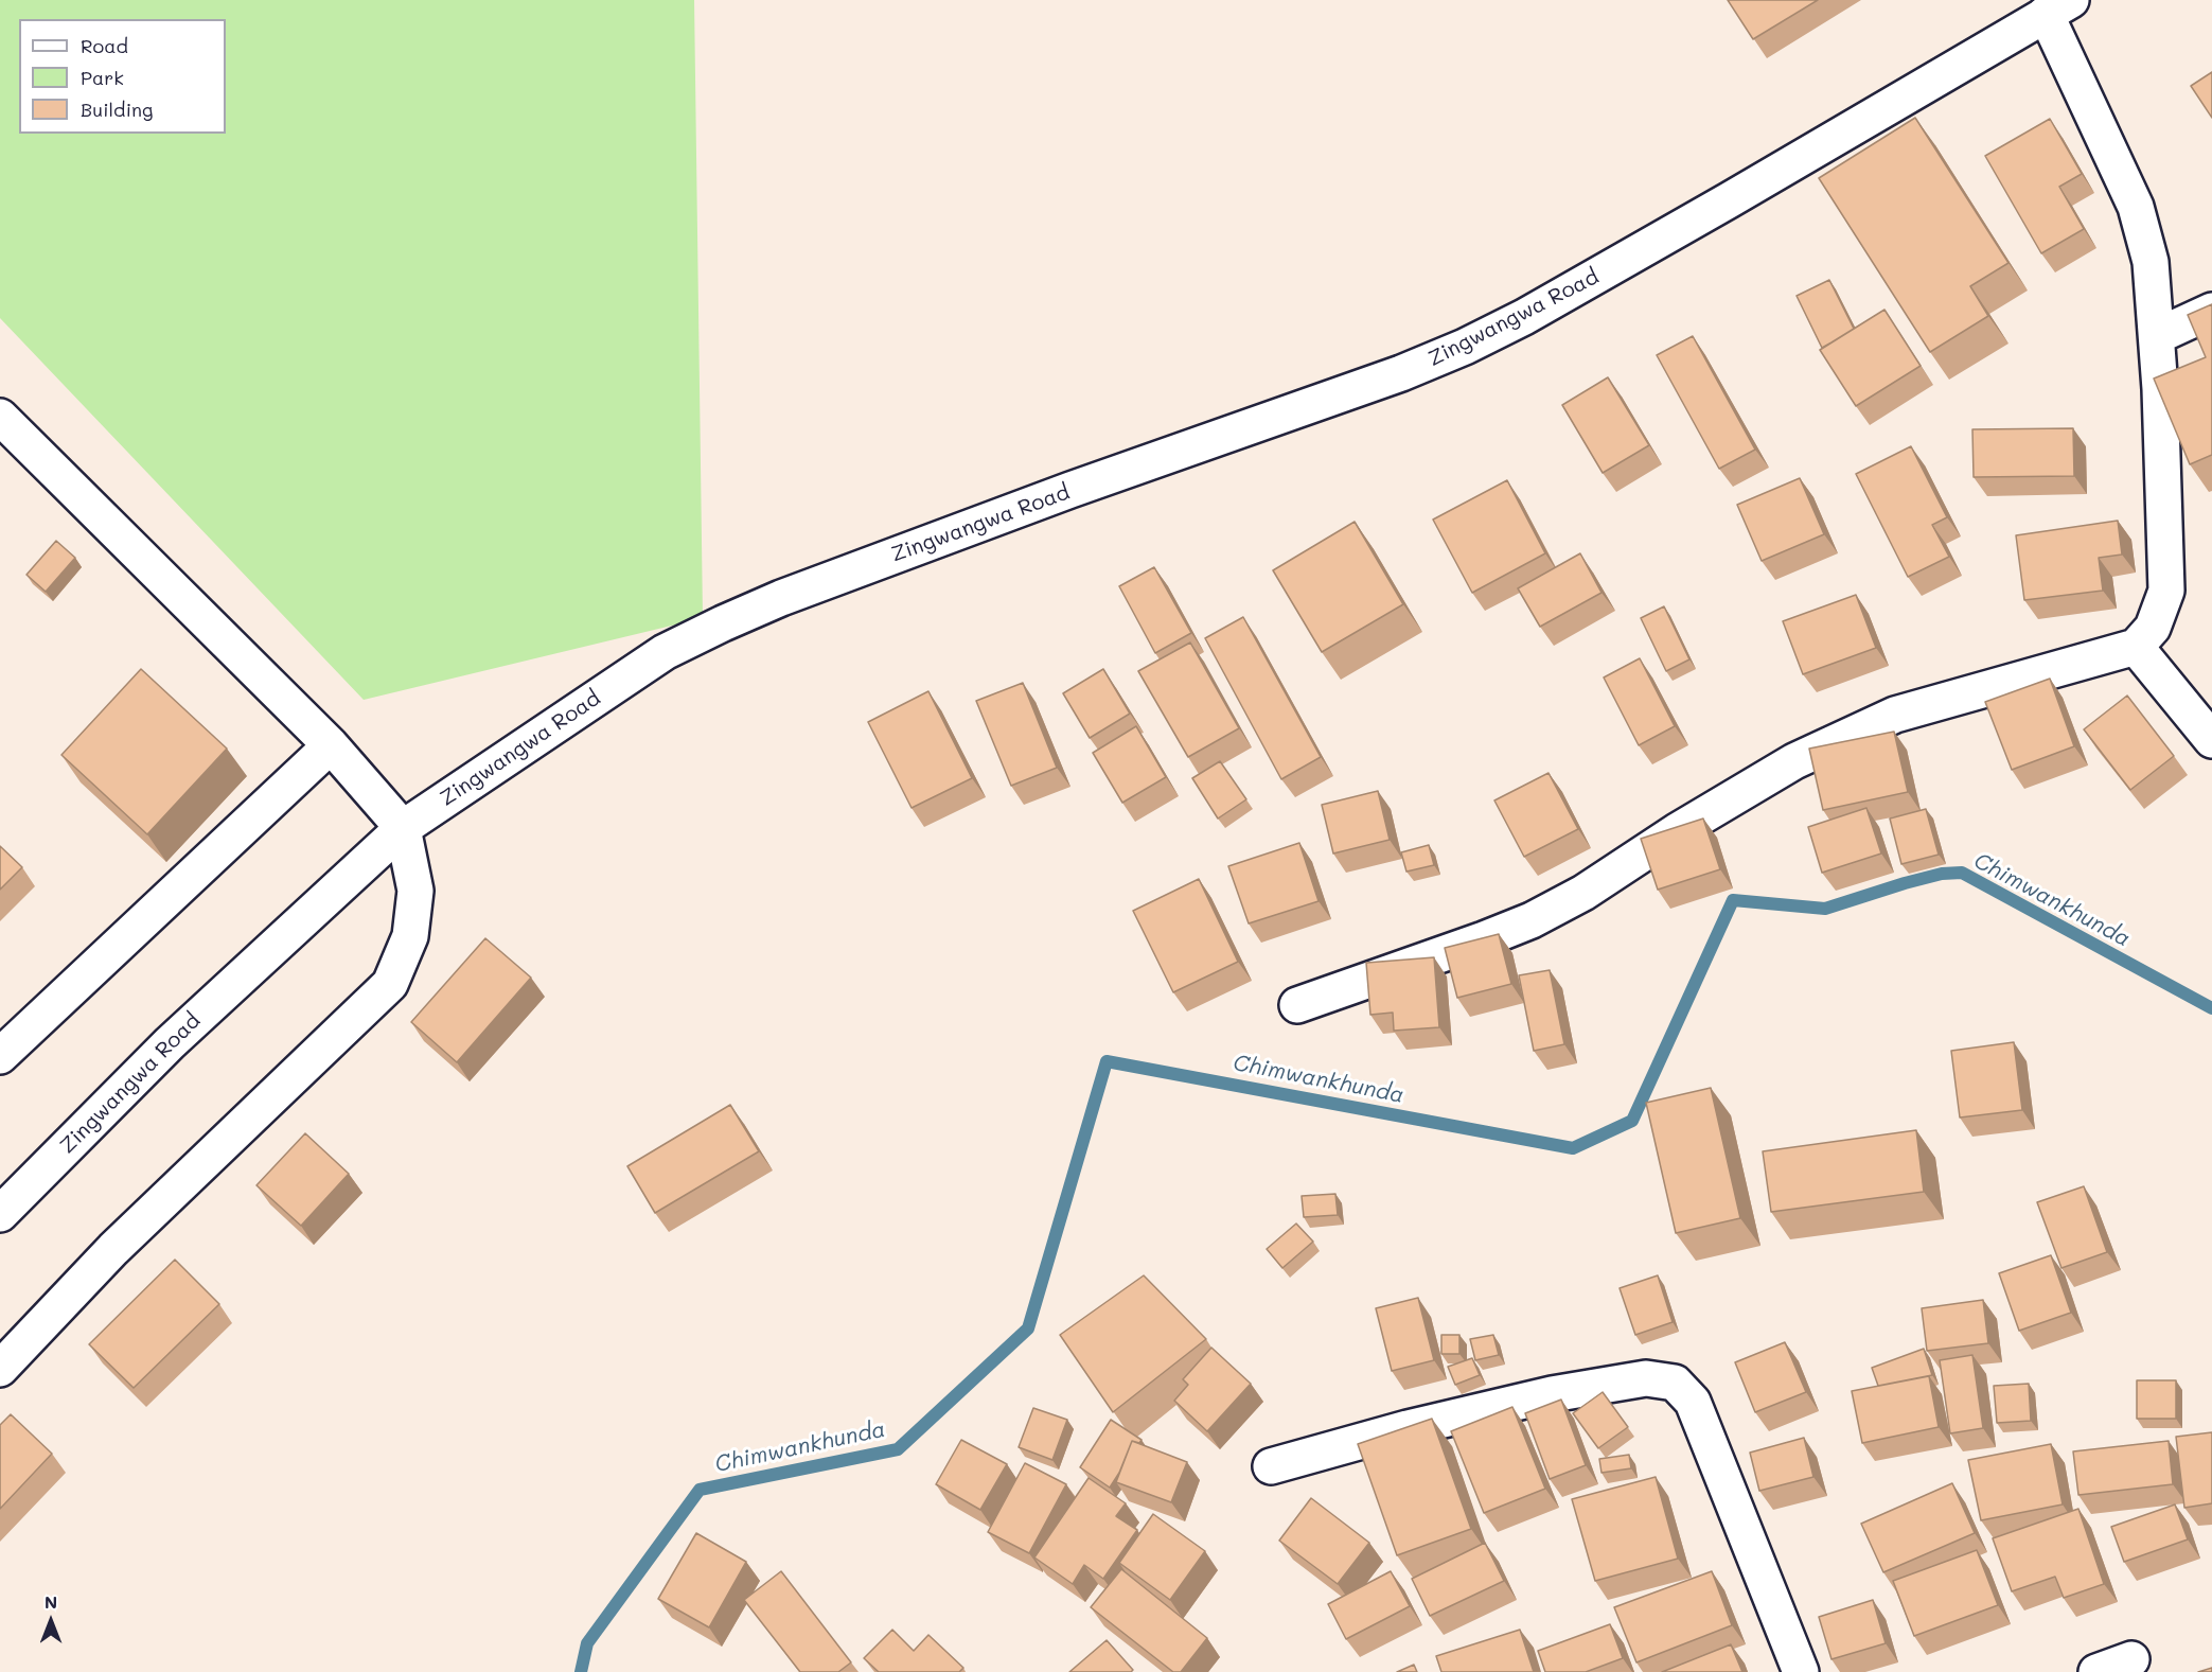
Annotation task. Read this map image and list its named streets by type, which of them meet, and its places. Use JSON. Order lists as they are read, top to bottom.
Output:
{
  "streets": {
    "street": ["Zingwangwa Road"]
  },
  "water": ["Chimwankhunda"],
  "legend": ["Road", "Park", "Building"],
  "north": "top"
}
